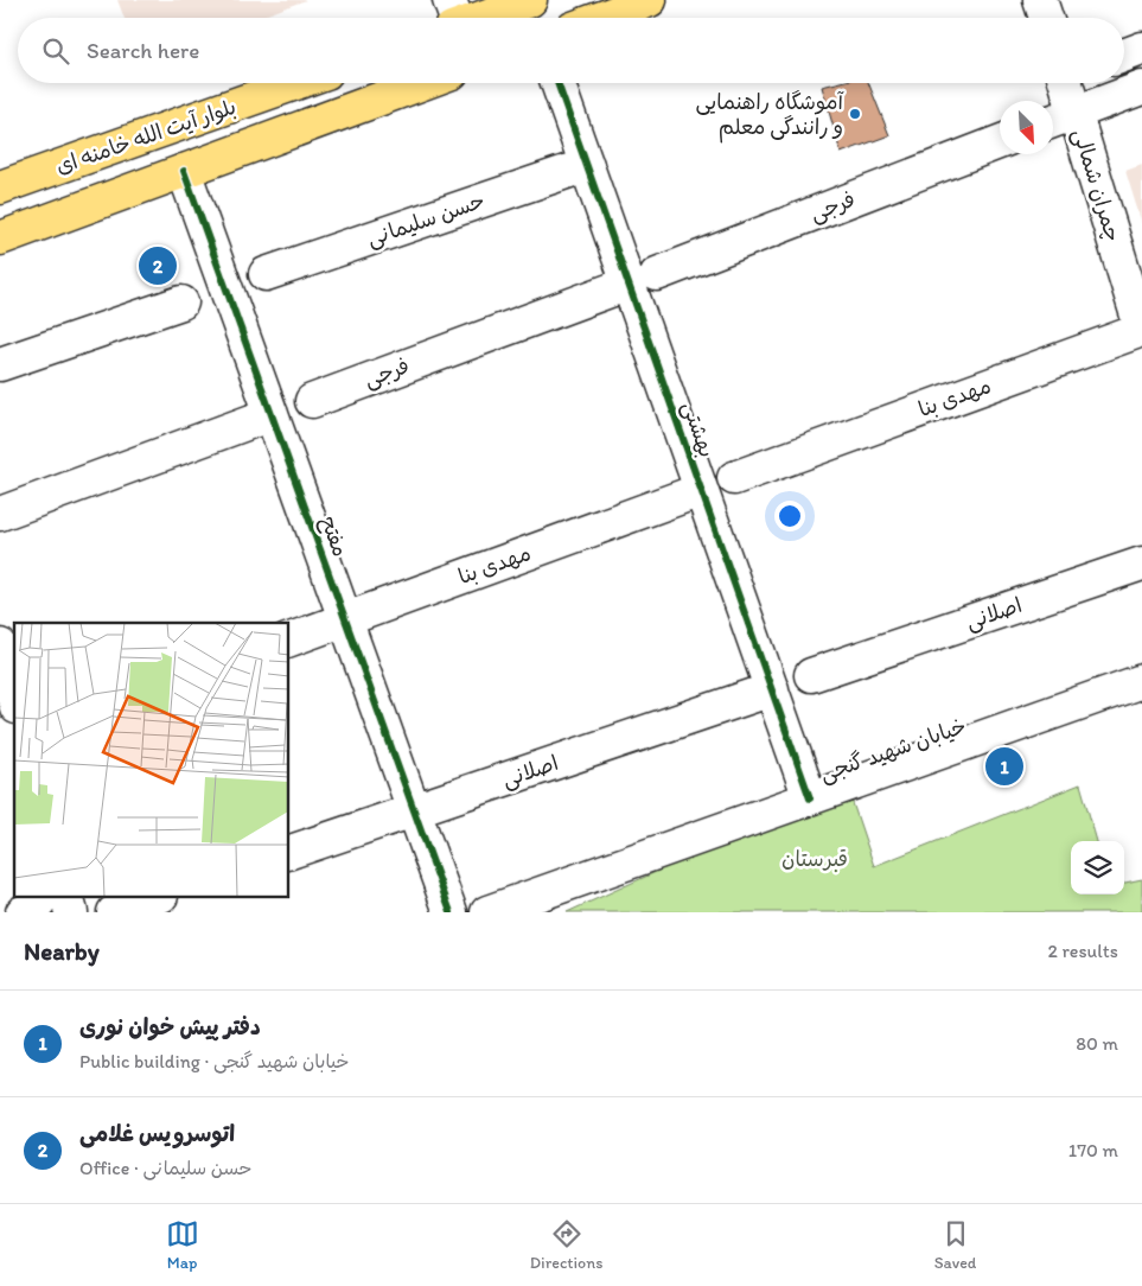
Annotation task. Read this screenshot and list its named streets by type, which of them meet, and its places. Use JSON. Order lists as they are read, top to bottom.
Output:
{
  "streets": {
    "main road": ["بلوار آیت الله خامنه ای"],
    "street": [
      "چمران شمالی",
      "فرجی",
      "حسن سلیمانی",
      "مهدی بنا",
      "بهشتی",
      "مفتح",
      "اصلانی",
      "خیابان شهید گنجی"
    ]
  },
  "crossings": [
    ["بلوار آیت الله خامنه ای", "مفتح"],
    ["چمران شمالی", "مهدی بنا"],
    ["فرجی", "بهشتی"],
    ["حسن سلیمانی", "بهشتی"],
    ["مهدی بنا", "بهشتی"],
    ["مهدی بنا", "مفتح"],
    ["بهشتی", "اصلانی"],
    ["بهشتی", "خیابان شهید گنجی"],
    ["مفتح", "اصلانی"]
  ],
  "parks": ["قبرستان"],
  "places": ["آموشگاه راهنمایی و رانندگی معلم"],
  "north": "bottom right",
  "page": {
    "search": "Search here",
    "pins": ["2", "1"],
    "heading": ["Nearby", "2 results"],
    "list": [
      {
        "mark": "1",
        "name": "دفتر پیش خوان نوری",
        "note": "Public building · خیابان شهید گنجی",
        "value": "80 m"
      },
      {
        "mark": "2",
        "name": "اتوسرویس غلامی",
        "note": "Office · حسن سلیمانی",
        "value": "170 m"
      }
    ],
    "nav": ["Map", "Directions", "Saved"]
  }
}
